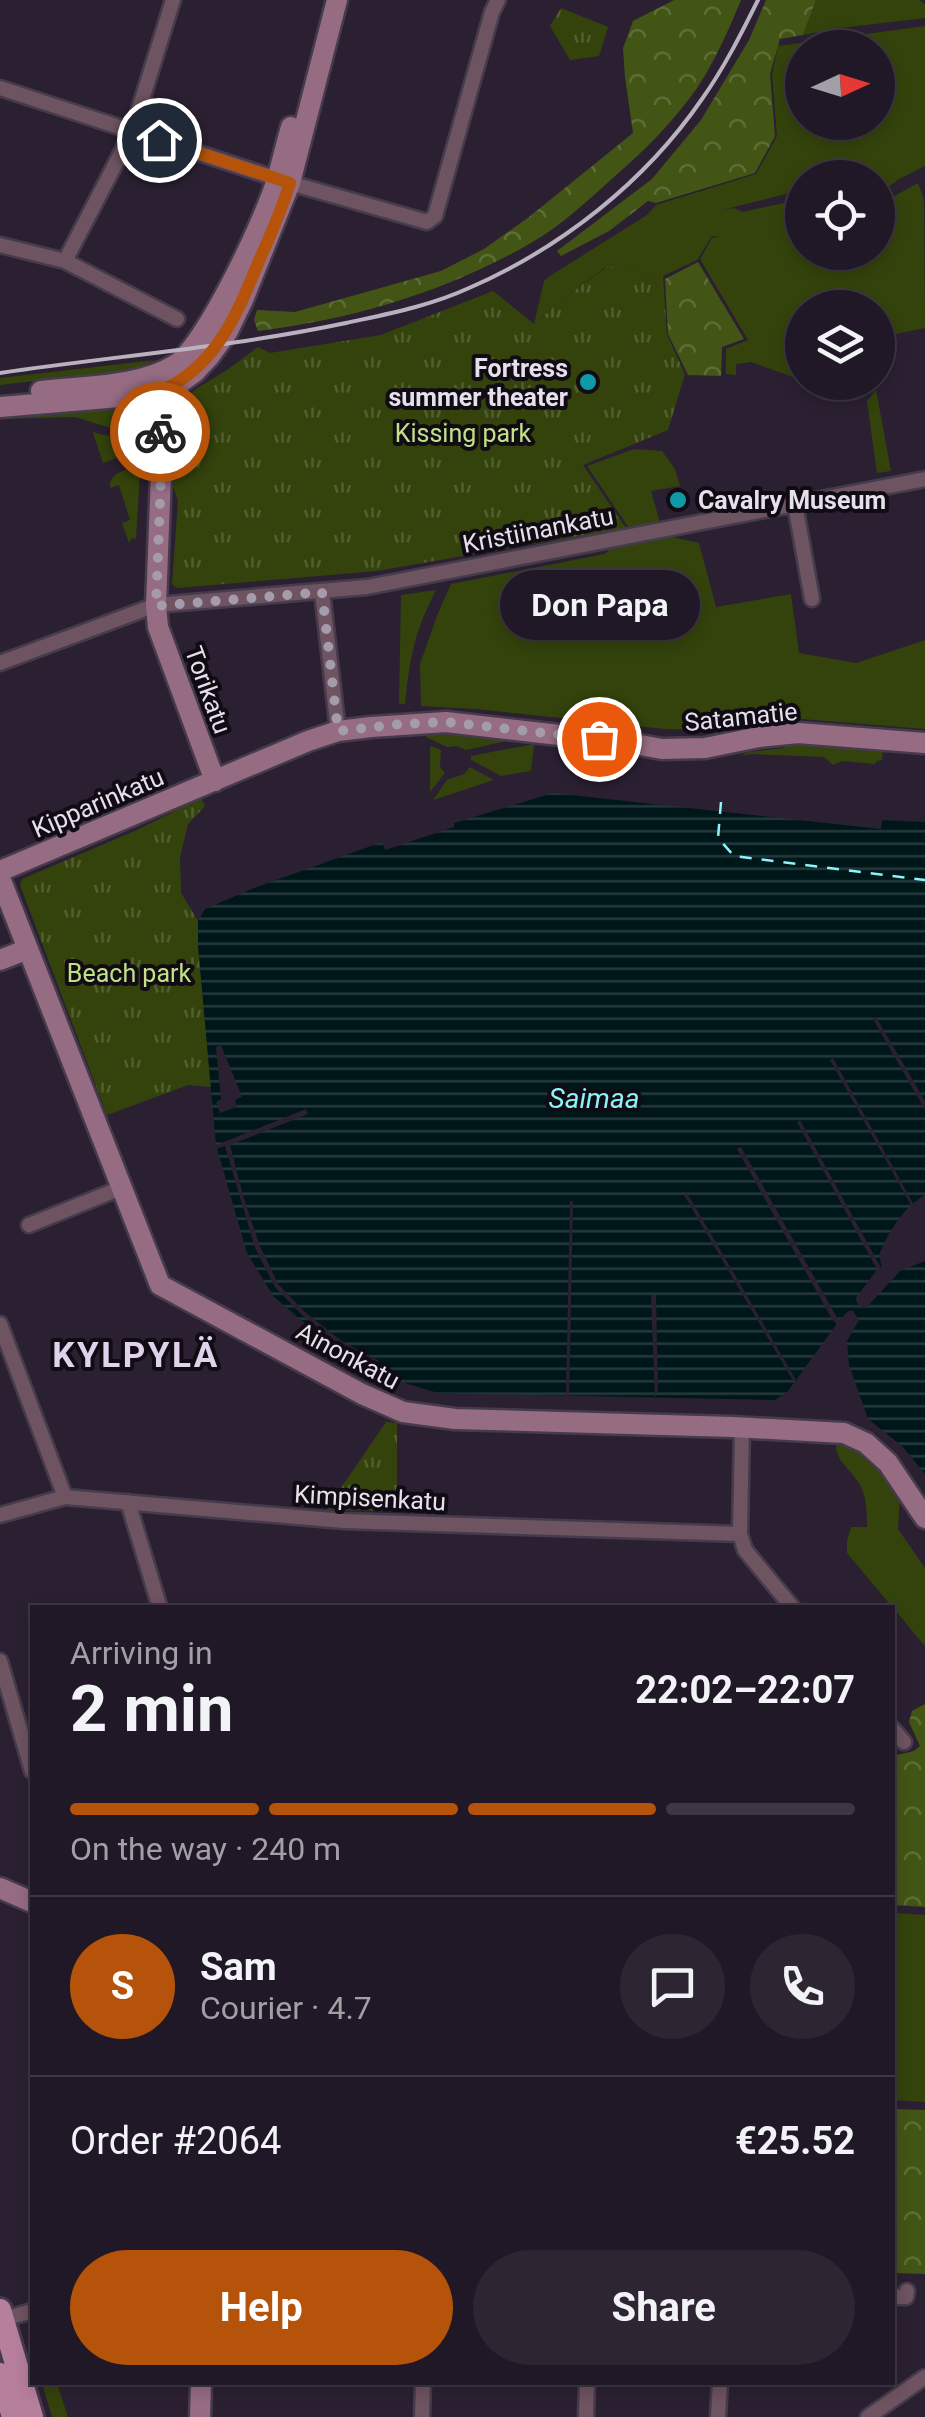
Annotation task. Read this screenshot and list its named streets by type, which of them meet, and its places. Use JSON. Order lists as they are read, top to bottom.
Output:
{
  "streets": {
    "street": [
      "Kristiinankatu",
      "Torikatu",
      "Satamatie",
      "Kipparinkatu",
      "Ainonkatu",
      "Kimpisenkatu"
    ]
  },
  "crossings": [
    ["Kristiinankatu", "Torikatu"],
    ["Torikatu", "Satamatie"],
    ["Torikatu", "Kipparinkatu"],
    ["Satamatie", "Kipparinkatu"],
    ["Kipparinkatu", "Ainonkatu"]
  ],
  "districts": ["KYLPYLÄ"],
  "water": ["Saimaa"],
  "parks": ["Kissing park", "Beach park"],
  "places": ["Fortress summer theater", "Cavalry Museum", "Don Papa"],
  "north": "right",
  "page": {
    "bubble": "Don Papa",
    "heading": ["2 min", "Arriving in", "22:02–22:07"],
    "panel": [
      "Sam",
      "Courier · 4.7",
      "Order #2064",
      "€25.52"
    ],
    "bar": "On the way · 240 m",
    "round": "S",
    "buttons": ["Help", "Share"]
  }
}
